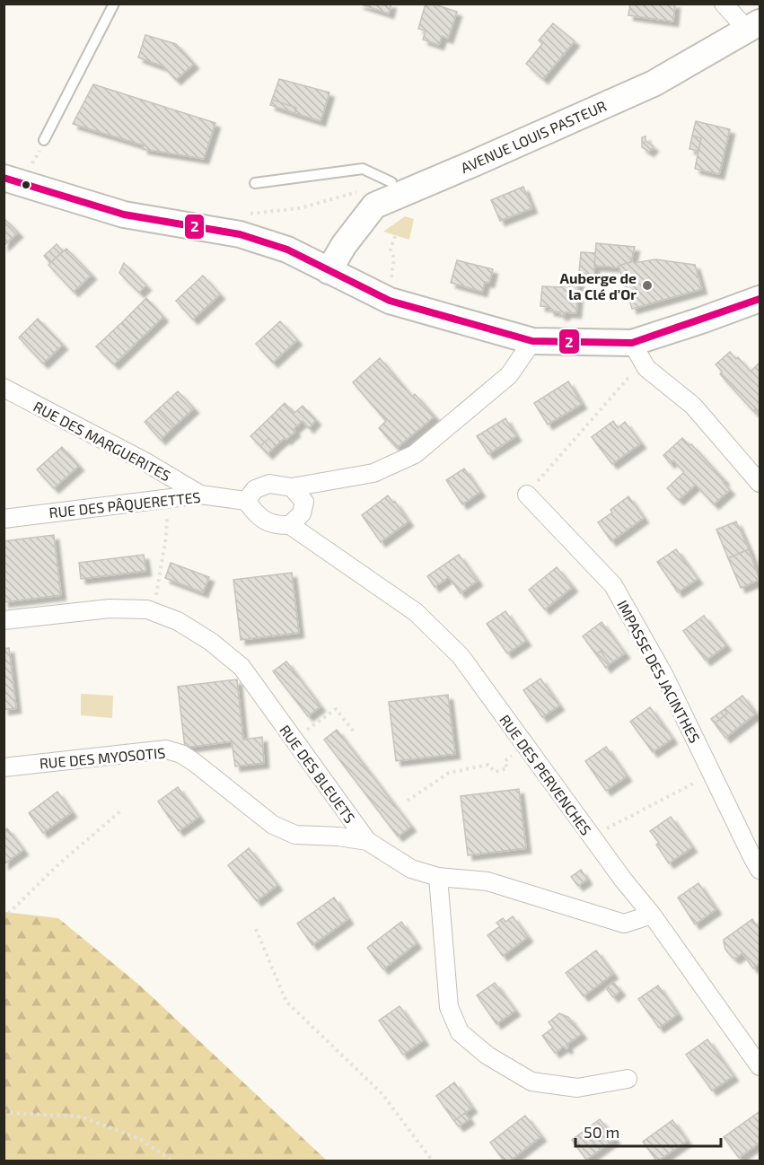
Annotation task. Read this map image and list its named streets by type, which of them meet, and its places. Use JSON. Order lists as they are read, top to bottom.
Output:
{
  "streets": {
    "street": [
      "AVENUE LOUIS PASTEUR",
      "RUE DES MARGUERITES",
      "RUE DES PÂQUERETTES",
      "IMPASSE DES JACINTHES",
      "RUE DES MYOSOTIS",
      "RUE DES BLEUETS",
      "RUE DES PERVENCHES"
    ]
  },
  "crossings": [
    ["RUE DES MARGUERITES", "RUE DES PÂQUERETTES"],
    ["RUE DES PÂQUERETTES", "RUE DES PERVENCHES"],
    ["RUE DES MYOSOTIS", "RUE DES BLEUETS"],
    ["RUE DES BLEUETS", "RUE DES PERVENCHES"]
  ],
  "places": ["Auberge de la Clé d'Or"],
  "lines": ["transit line 2"],
  "scale_bar": "50 m"
}
